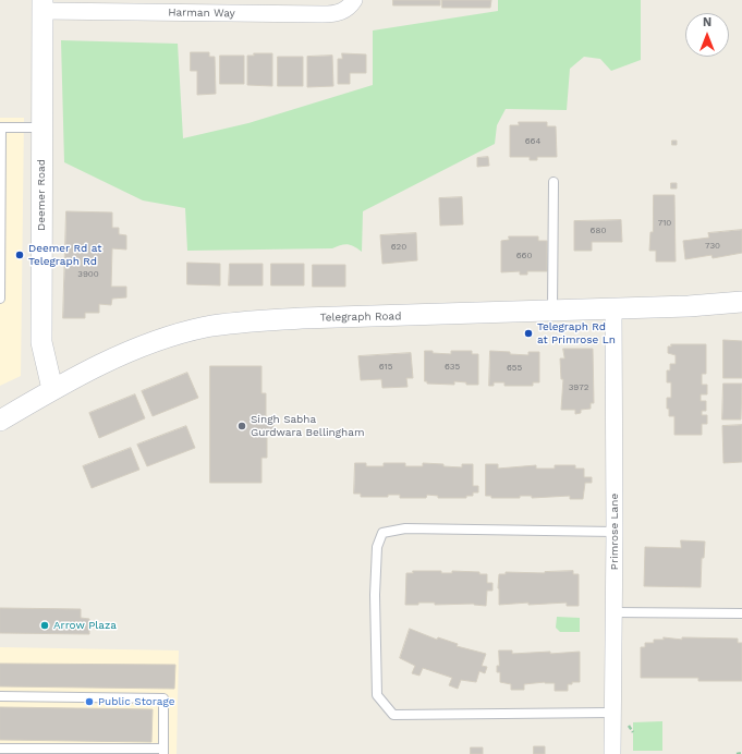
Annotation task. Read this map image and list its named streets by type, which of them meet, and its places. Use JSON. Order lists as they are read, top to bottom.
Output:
{
  "streets": {
    "street": [
      "Harman Way",
      "Deemer Road",
      "Telegraph Road",
      "Primrose Lane"
    ]
  },
  "crossings": [
    ["Harman Way", "Deemer Road"],
    ["Deemer Road", "Telegraph Road"],
    ["Telegraph Road", "Primrose Lane"]
  ],
  "places": [
    "Deemer Rd at Telegraph Rd",
    "Telegraph Rd at Primrose Ln",
    "Singh Sabha Gurdwara Bellingham",
    "Arrow Plaza",
    "Public Storage"
  ],
  "house_numbers": [
    "664",
    "710",
    "680",
    "730",
    "620",
    "660",
    "3900",
    "615",
    "635",
    "655",
    "3972"
  ],
  "north": "top"
}
